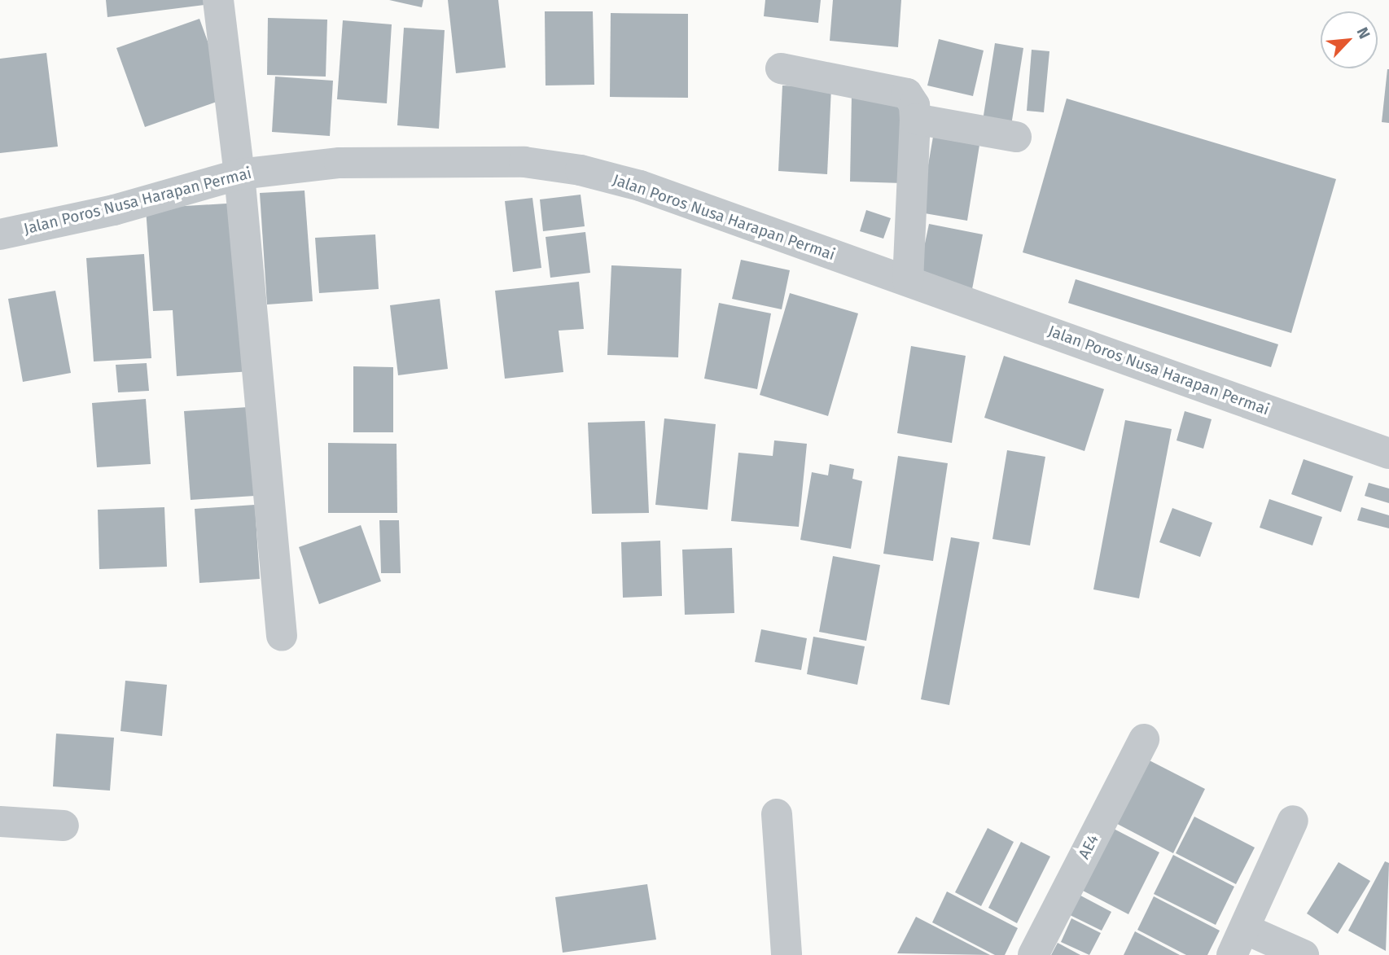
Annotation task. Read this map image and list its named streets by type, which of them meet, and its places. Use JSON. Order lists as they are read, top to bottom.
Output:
{
  "streets": {
    "street": ["Jalan Poros Nusa Harapan Permai", "AE4"]
  },
  "north": "top right"
}
